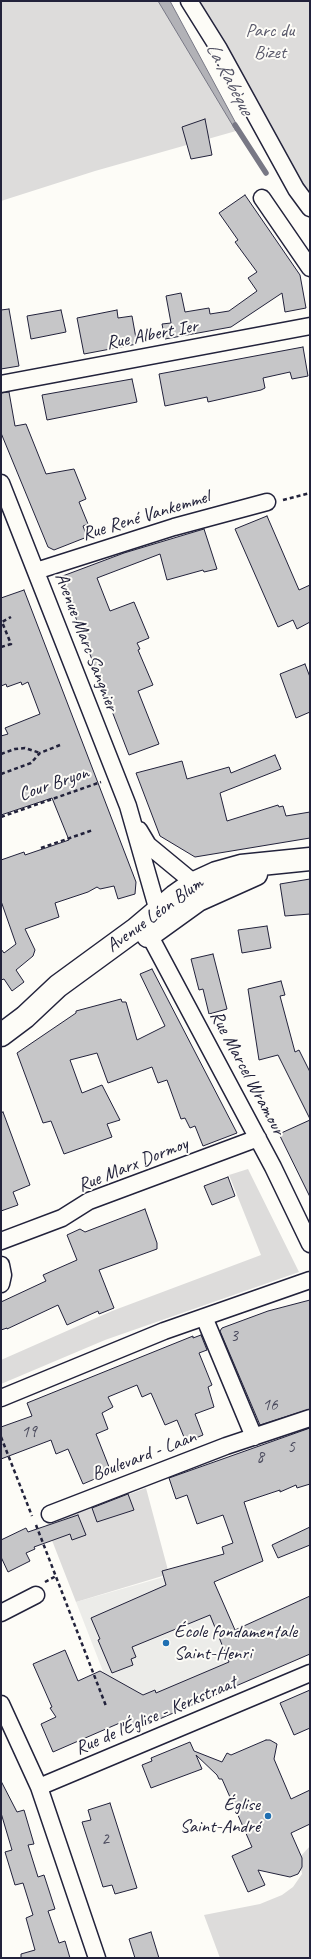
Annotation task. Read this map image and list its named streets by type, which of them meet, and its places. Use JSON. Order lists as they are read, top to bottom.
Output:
{
  "streets": {
    "main road": ["Avenue Léon Blum"],
    "street": [
      "Rue Albert Ier",
      "Rue René Vankemmel",
      "Avenue Marc Sangnier",
      "Rue Marcel Wramour",
      "Rue Marx Dormoy",
      "Boulevard - Laan",
      "Rue de l'Église - Kerkstraat"
    ],
    "path": ["Cour Bryon"]
  },
  "crossings": [
    ["Rue René Vankemmel", "Avenue Marc Sangnier"],
    ["Avenue Marc Sangnier", "Cour Bryon"],
    ["Avenue Marc Sangnier", "Avenue Léon Blum"],
    ["Avenue Marc Sangnier", "Rue Marcel Wramour"],
    ["Avenue Léon Blum", "Rue Marcel Wramour"],
    ["Rue Marcel Wramour", "Rue Marx Dormoy"]
  ],
  "water": ["La Rabèque"],
  "parks": ["Parc du Bizet"],
  "places": ["École fondamentale Saint-Henri", "Église Saint-André"],
  "house_numbers": [
    "3",
    "16",
    "19",
    "5",
    "8",
    "2"
  ]
}
